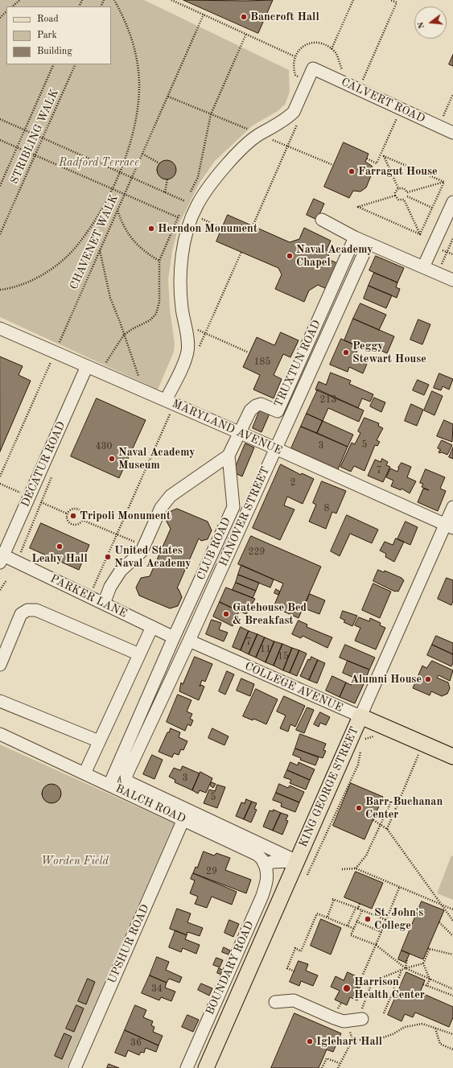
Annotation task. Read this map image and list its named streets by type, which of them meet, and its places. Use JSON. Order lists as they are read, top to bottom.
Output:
{
  "streets": {
    "main road": ["COLLEGE AVENUE", "KING GEORGE STREET"],
    "street": [
      "CALVERT ROAD",
      "TRUXTUN ROAD",
      "MARYLAND AVENUE",
      "DECATUR ROAD",
      "HANOVER STREET",
      "CLUB ROAD",
      "PARKER LANE",
      "BALCH ROAD",
      "UPSHUR ROAD",
      "BOUNDARY ROAD"
    ],
    "path": ["STRIBLING WALK", "CHAVENET WALK"]
  },
  "crossings": [
    ["CHAVENET WALK", "MARYLAND AVENUE"],
    ["TRUXTUN ROAD", "MARYLAND AVENUE"],
    ["TRUXTUN ROAD", "CLUB ROAD"],
    ["MARYLAND AVENUE", "DECATUR ROAD"],
    ["MARYLAND AVENUE", "HANOVER STREET"],
    ["MARYLAND AVENUE", "KING GEORGE STREET"],
    ["DECATUR ROAD", "PARKER LANE"],
    ["HANOVER STREET", "COLLEGE AVENUE"],
    ["HANOVER STREET", "KING GEORGE STREET"],
    ["CLUB ROAD", "PARKER LANE"],
    ["CLUB ROAD", "BALCH ROAD"],
    ["COLLEGE AVENUE", "KING GEORGE STREET"],
    ["BALCH ROAD", "UPSHUR ROAD"],
    ["BALCH ROAD", "BOUNDARY ROAD"]
  ],
  "parks": ["Radford Terrace", "Worden Field"],
  "places": [
    "Bancroft Hall",
    "Farragut House",
    "Herndon Monument",
    "Naval Academy Chapel",
    "Peggy Stewart House",
    "Naval Academy Museum",
    "Tripoli Monument",
    "Leahy Hall",
    "United States Naval Academy",
    "Gatehouse Bed & Breakfast",
    "Alumni House",
    "Barr-Buchanan Center",
    "St. John's College",
    "Harrison Health Center",
    "Iglehart Hall"
  ],
  "house_numbers": [
    "185",
    "213",
    "5",
    "3",
    "430",
    "7",
    "2",
    "8",
    "229",
    "7",
    "11",
    "15",
    "3",
    "5",
    "29",
    "34",
    "36"
  ],
  "legend": ["Road", "Park", "Building"],
  "north": "left"
}
